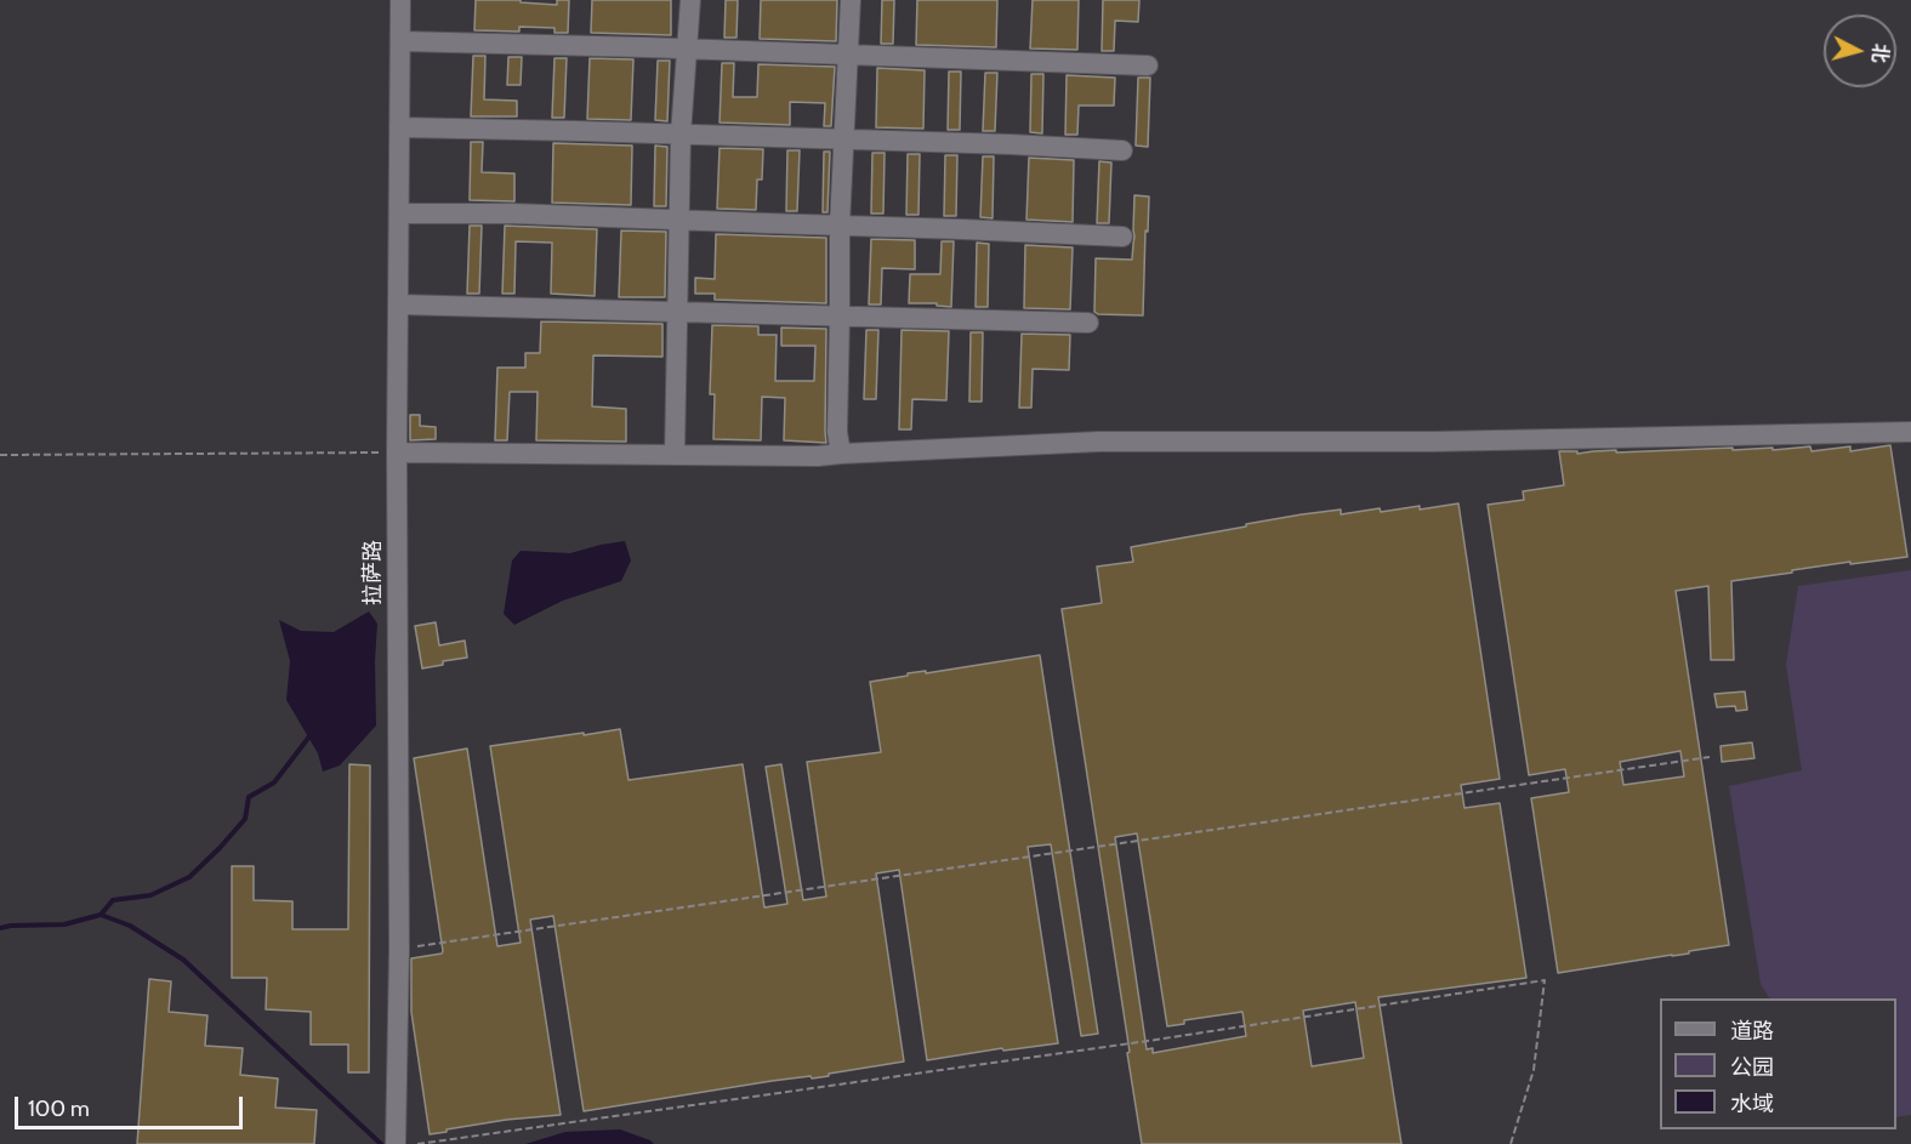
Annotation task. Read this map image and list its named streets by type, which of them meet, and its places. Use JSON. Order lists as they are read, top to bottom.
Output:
{
  "streets": {
    "street": ["拉萨路"]
  },
  "legend": ["道路", "公园", "水域"],
  "scale_bar": "100 m",
  "north": "right"
}
